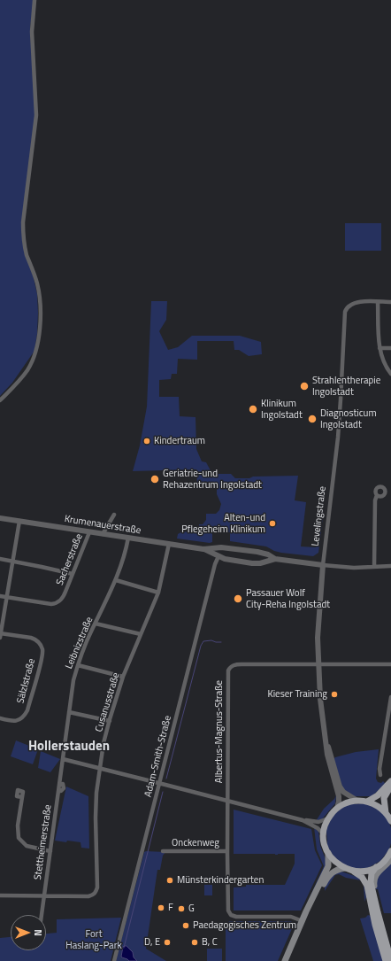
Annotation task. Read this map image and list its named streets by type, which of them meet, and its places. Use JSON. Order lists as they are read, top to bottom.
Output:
{
  "streets": {
    "street": [
      "Levelingstraße",
      "Krumenauerstraße",
      "Sacherstraße",
      "Leibnizstraße",
      "Sälzlstraße",
      "Cusanusstraße",
      "Albertus-Magnus-Straße",
      "Adam-Smith-Straße",
      "Stettheimerstraße",
      "Onckenweg"
    ]
  },
  "crossings": [
    ["Levelingstraße", "Krumenauerstraße"],
    ["Levelingstraße", "Albertus-Magnus-Straße"],
    ["Krumenauerstraße", "Sacherstraße"],
    ["Krumenauerstraße", "Leibnizstraße"],
    ["Krumenauerstraße", "Cusanusstraße"],
    ["Krumenauerstraße", "Adam-Smith-Straße"],
    ["Leibnizstraße", "Stettheimerstraße"],
    ["Cusanusstraße", "Stettheimerstraße"]
  ],
  "districts": ["Hollerstauden"],
  "parks": ["Fort Haslang-Park"],
  "places": [
    "Strahlentherapie Ingolstadt",
    "Klinikum Ingolstadt",
    "Diagnosticum Ingolstadt",
    "Kindertraum",
    "Geriatrie-und Rehazentrum Ingolstadt",
    "Alten-und Pflegeheim Klinikum",
    "Passauer Wolf City-Reha Ingolstadt",
    "Kieser Training",
    "Münsterkindergarten",
    "F",
    "G",
    "Paedagogisches Zentrum",
    "D, E",
    "B, C"
  ],
  "north": "right"
}
